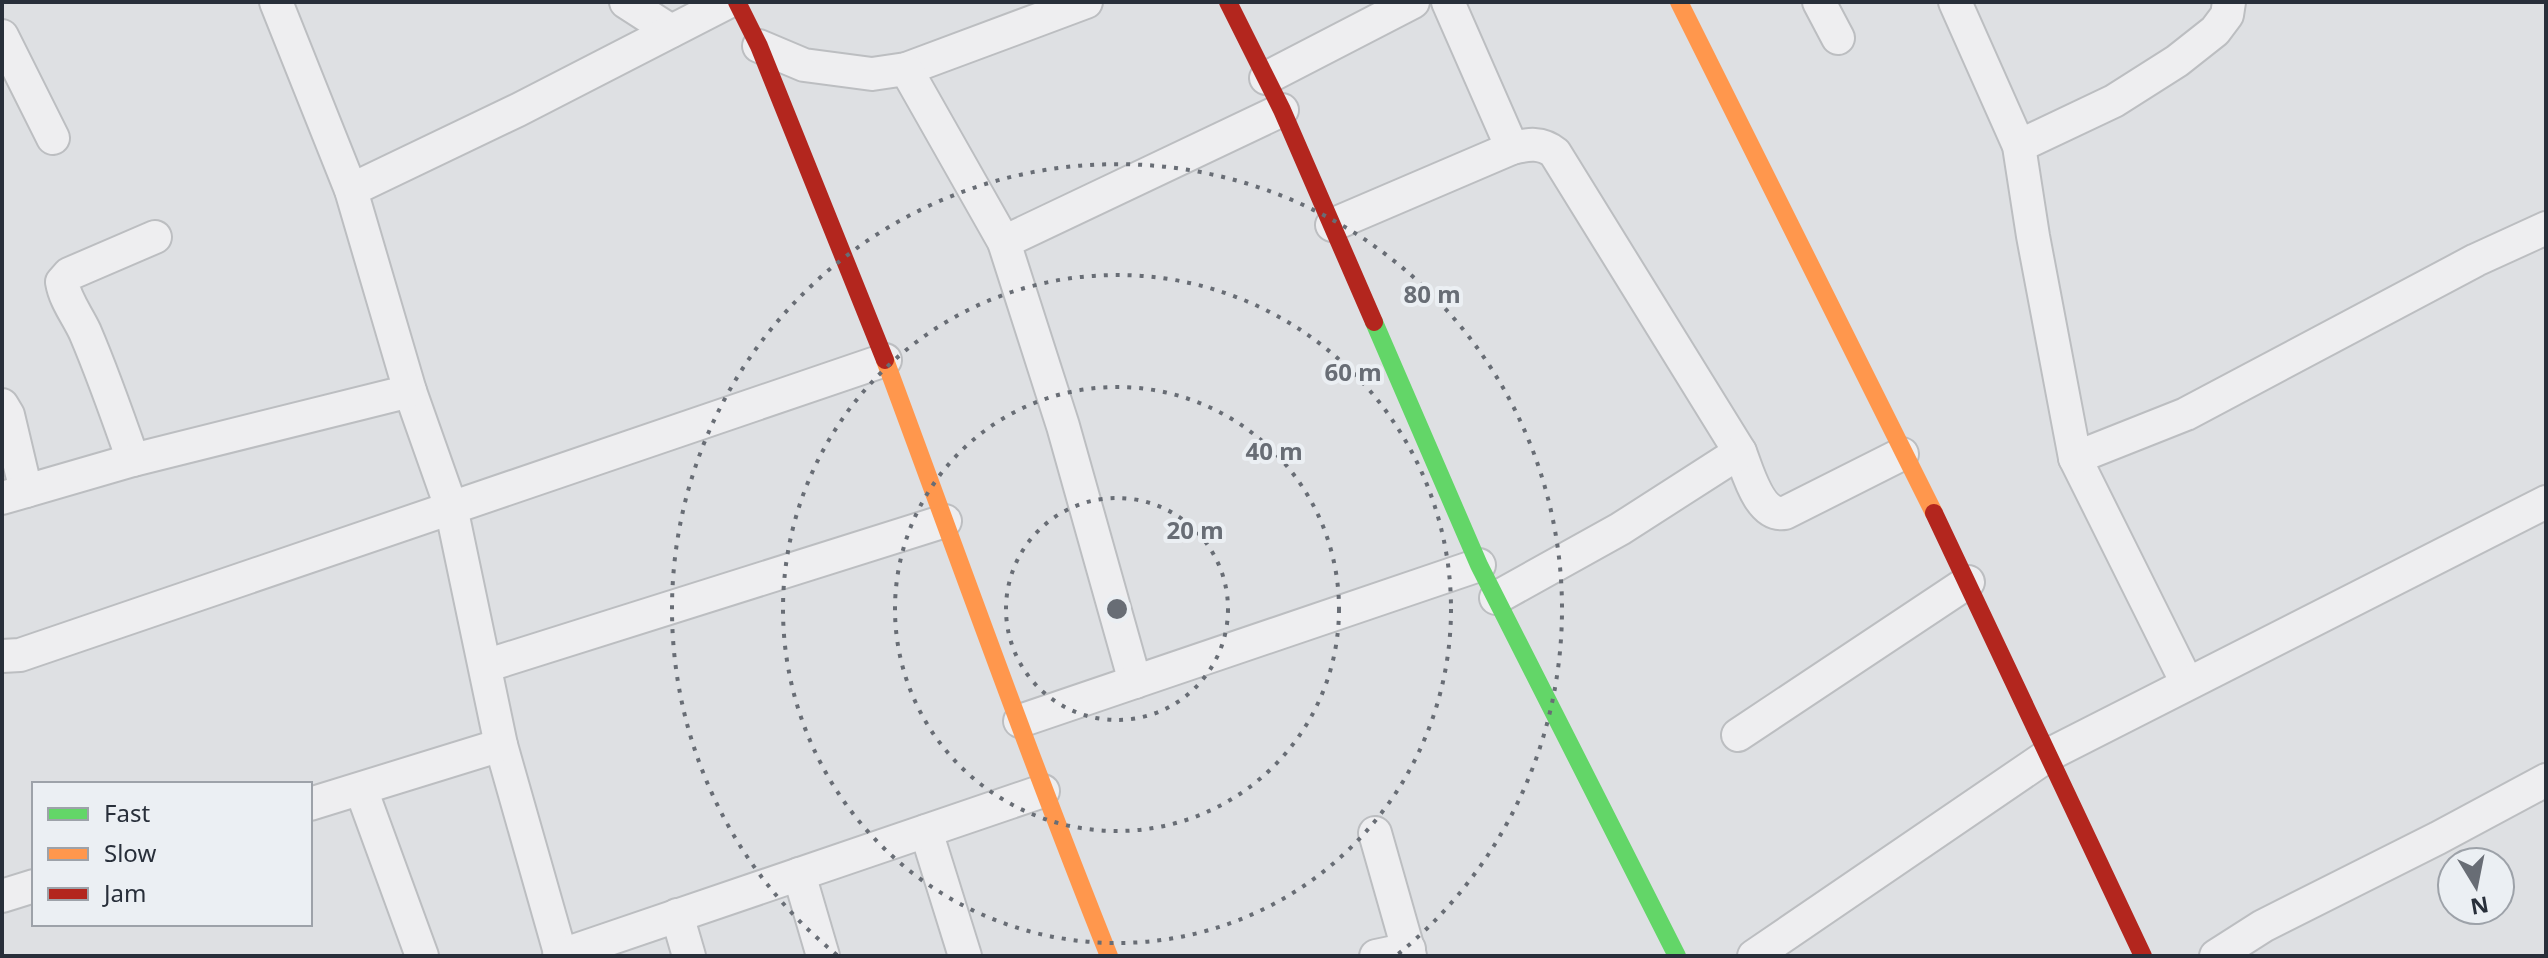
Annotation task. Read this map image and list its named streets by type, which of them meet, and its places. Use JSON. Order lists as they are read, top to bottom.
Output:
{
  "legend": ["Fast", "Slow", "Jam"],
  "north": "bottom",
  "rings": [
    "80 m",
    "60 m",
    "40 m",
    "20 m"
  ]
}
